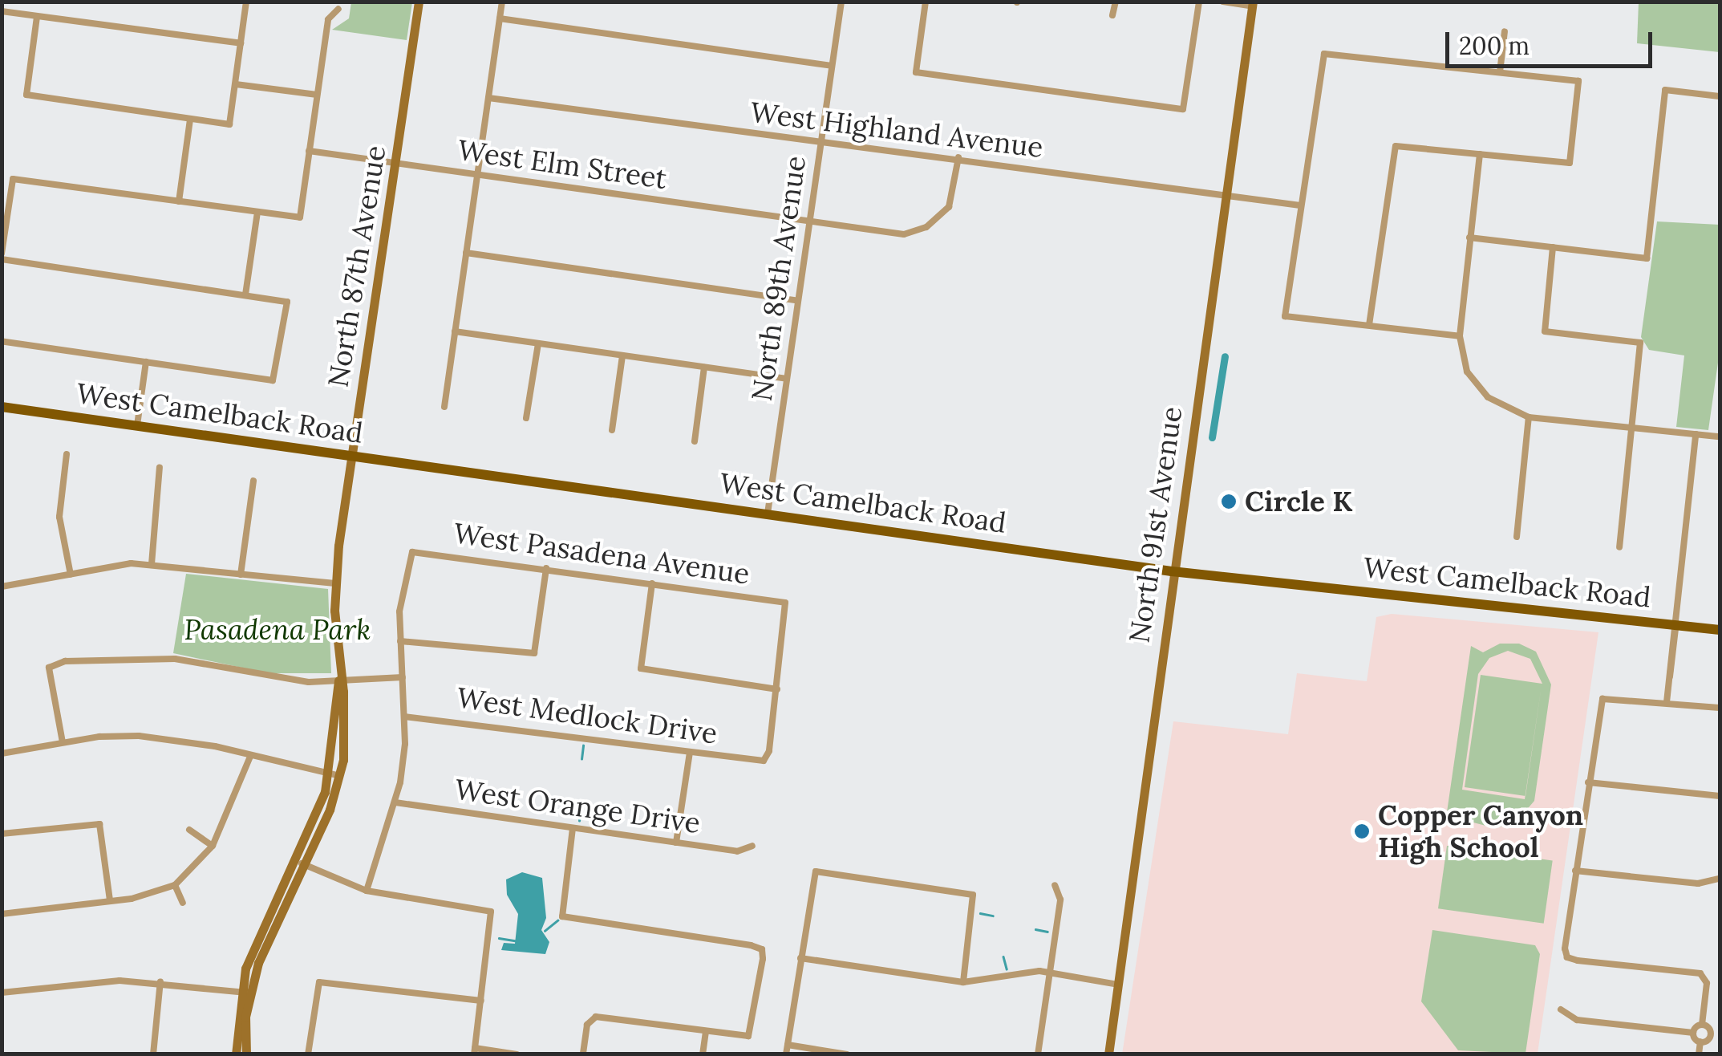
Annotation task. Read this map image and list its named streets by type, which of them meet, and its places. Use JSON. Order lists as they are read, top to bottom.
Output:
{
  "streets": {
    "main road": ["West Camelback Road"],
    "street": [
      "West Highland Avenue",
      "West Elm Street",
      "North 87th Avenue",
      "North 89th Avenue",
      "North 91st Avenue",
      "West Pasadena Avenue",
      "West Medlock Drive",
      "West Orange Drive"
    ]
  },
  "crossings": [
    ["West Highland Avenue", "West Elm Street"],
    ["West Highland Avenue", "North 89th Avenue"],
    ["West Highland Avenue", "North 91st Avenue"],
    ["West Elm Street", "North 87th Avenue"],
    ["West Elm Street", "North 89th Avenue"],
    ["North 87th Avenue", "West Camelback Road"],
    ["North 89th Avenue", "West Camelback Road"],
    ["West Camelback Road", "North 91st Avenue"],
    ["West Pasadena Avenue", "West Medlock Drive"]
  ],
  "parks": ["Pasadena Park"],
  "places": ["Circle K", "Copper Canyon High School"],
  "scale_bar": "200 m"
}
